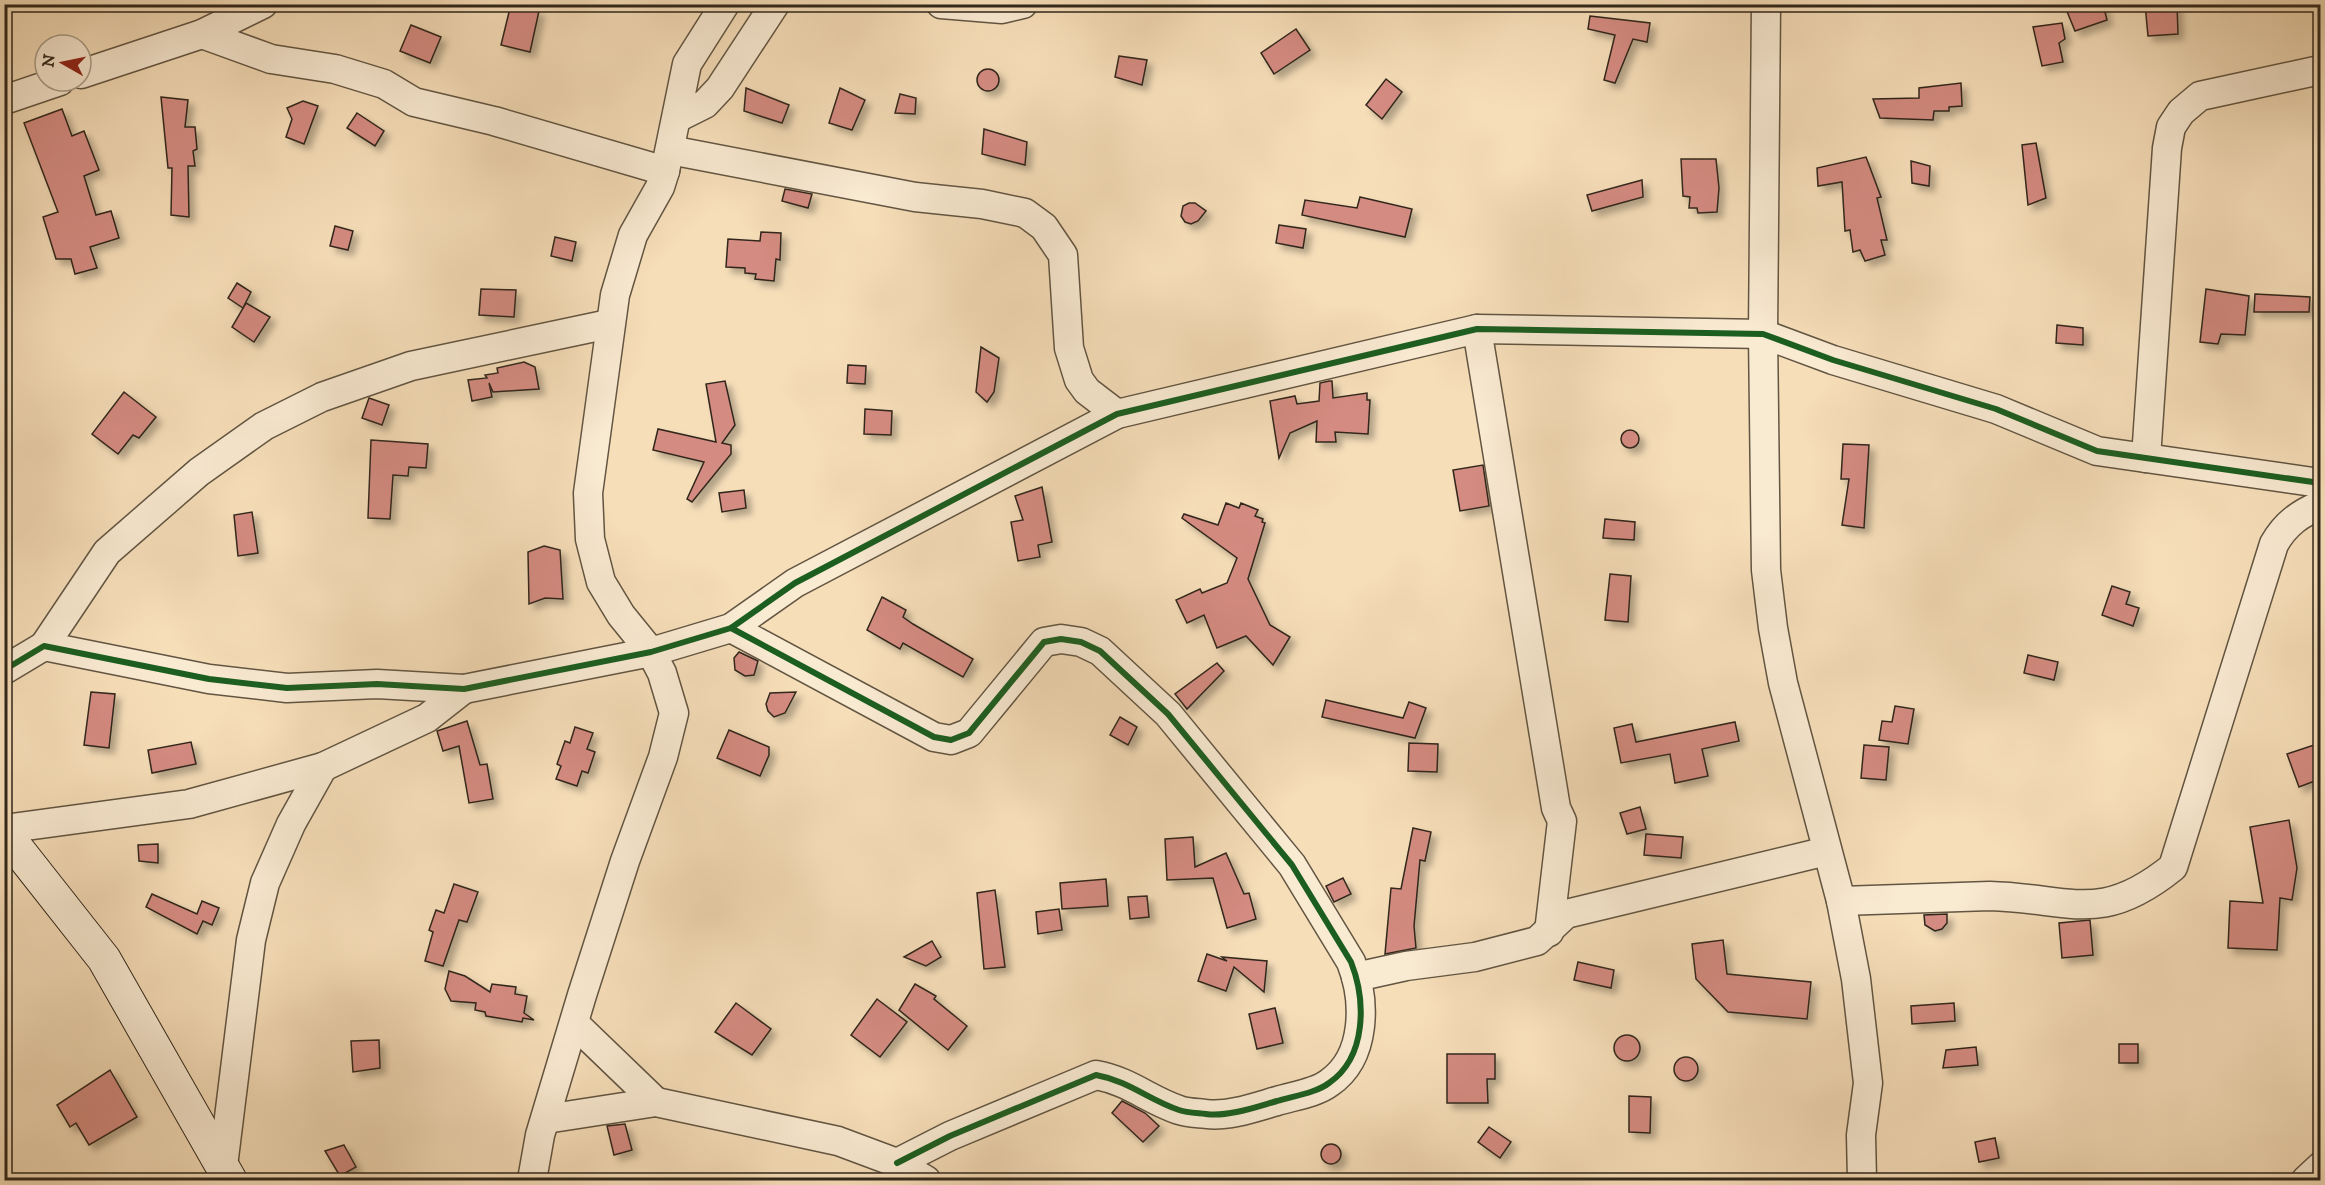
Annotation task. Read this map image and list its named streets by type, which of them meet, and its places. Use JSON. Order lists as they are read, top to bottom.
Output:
{
  "north": "left"
}
